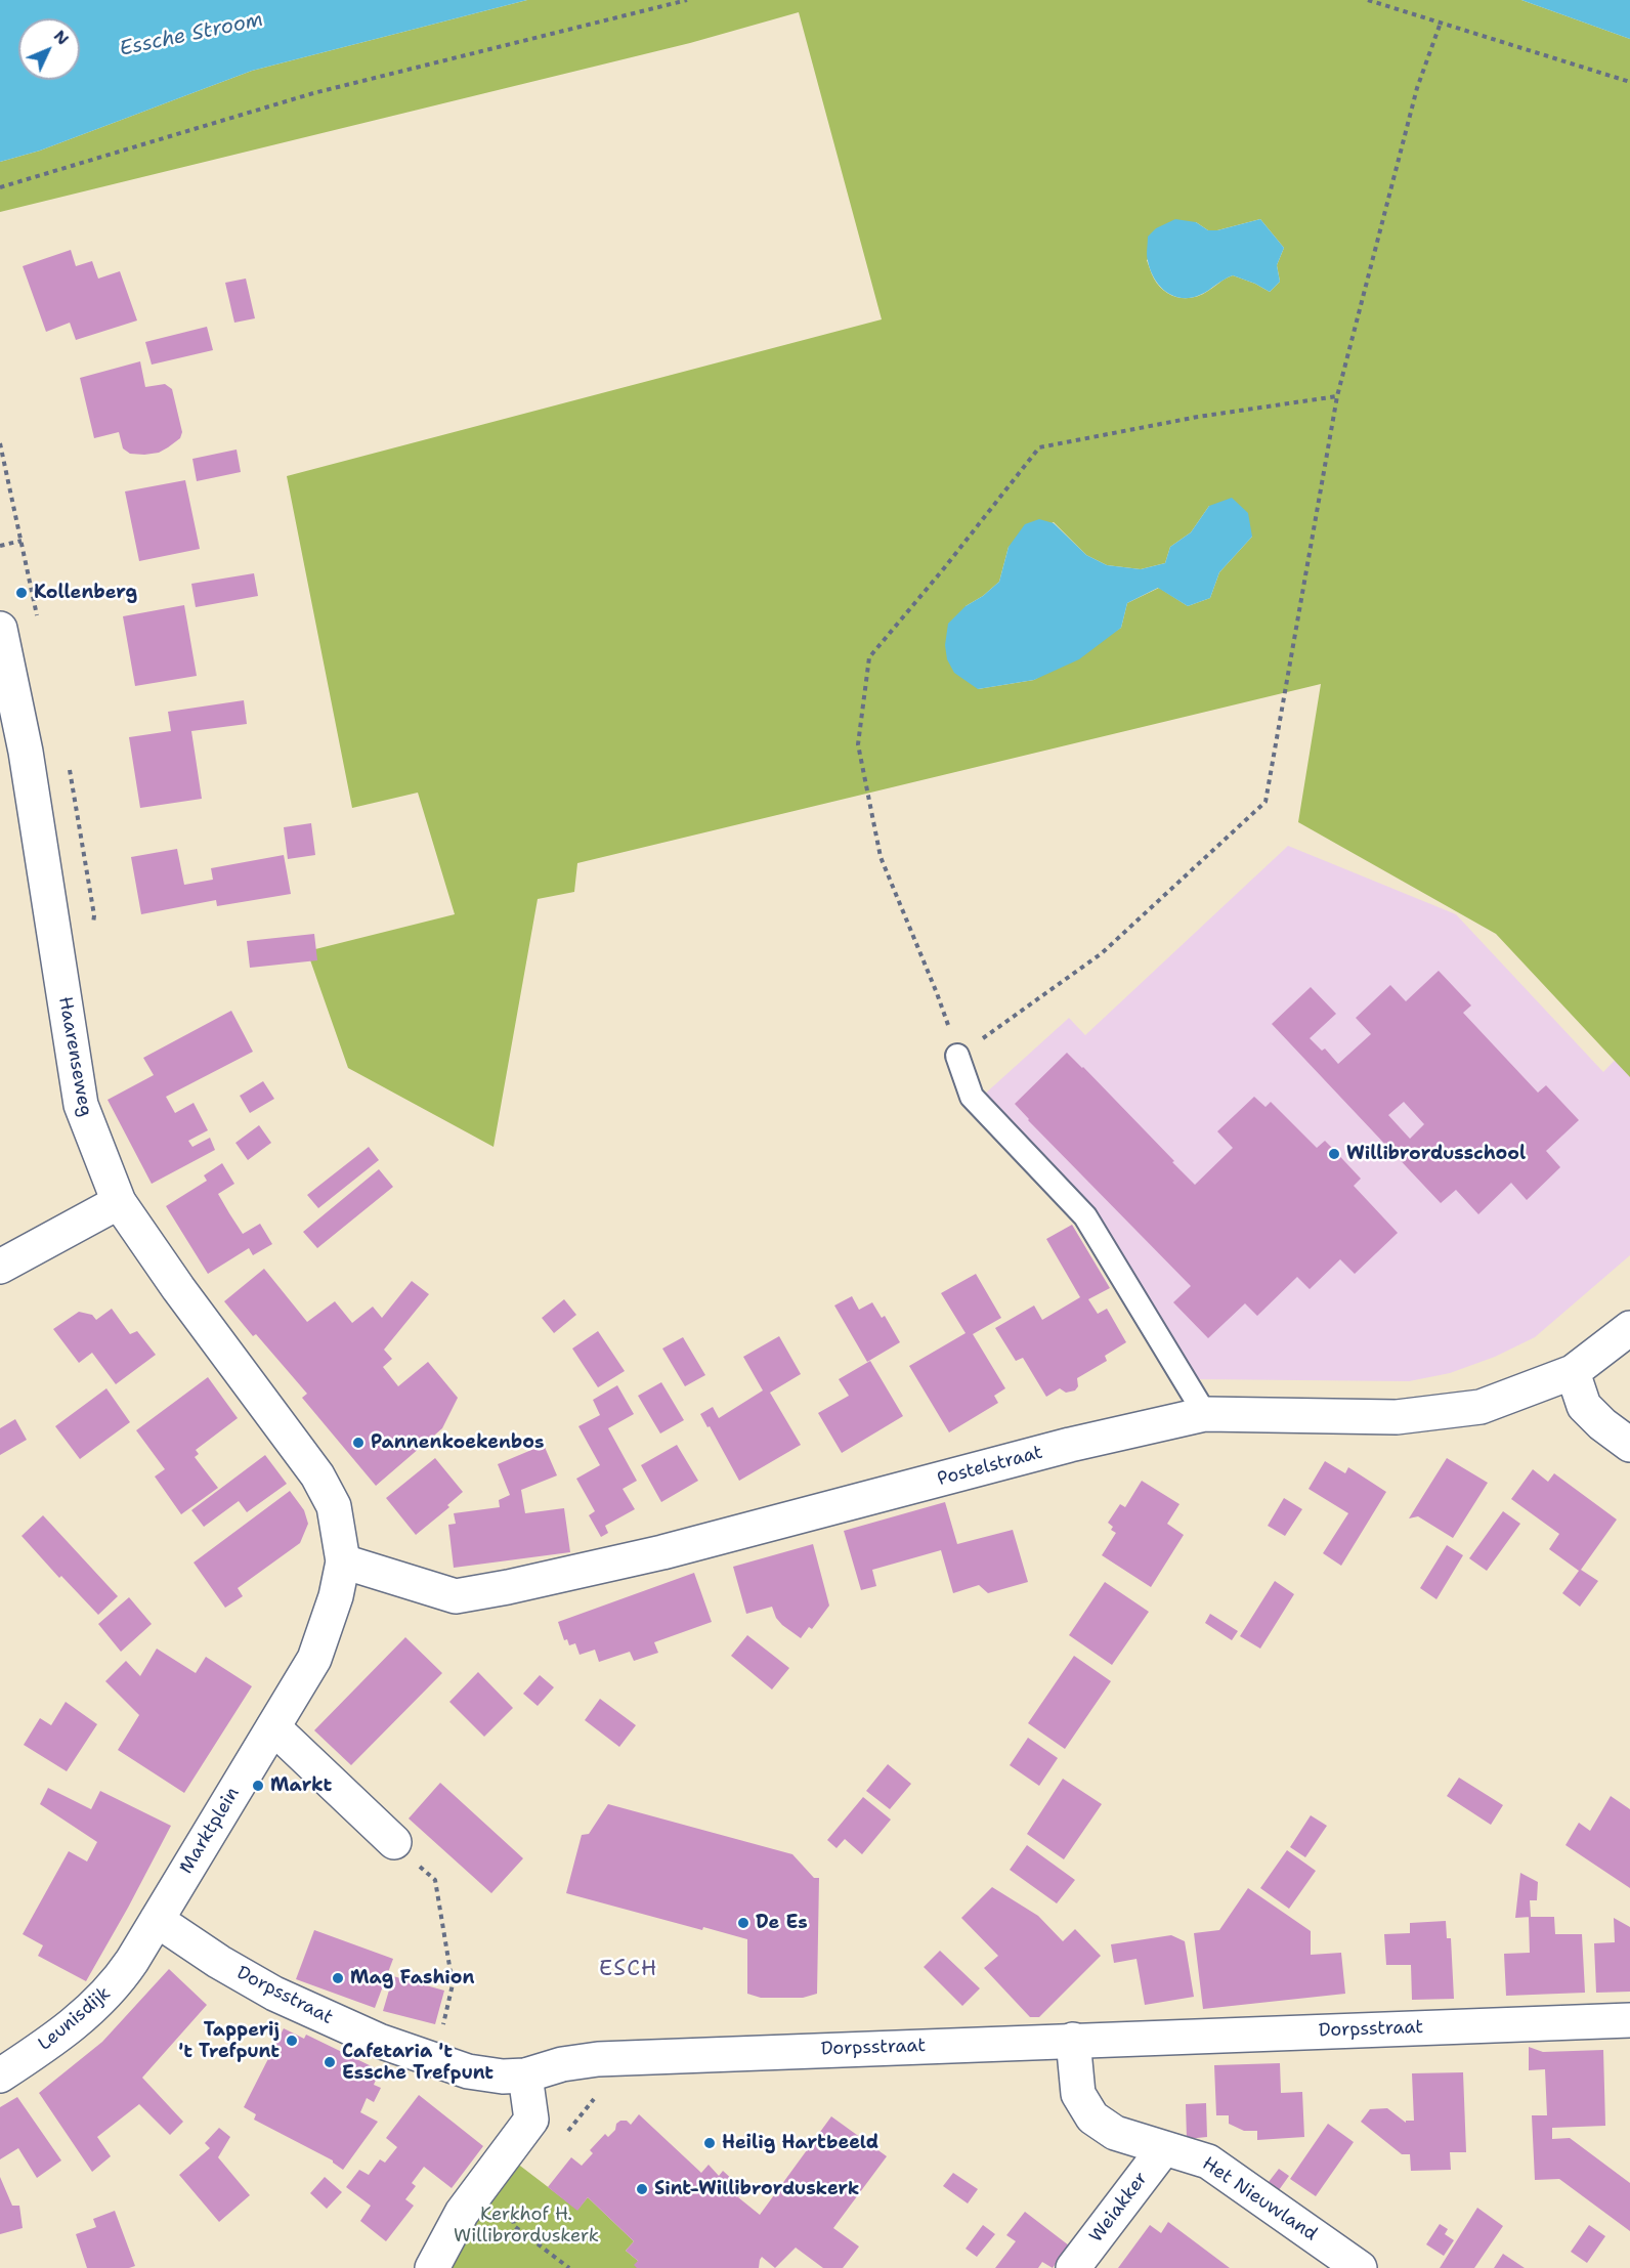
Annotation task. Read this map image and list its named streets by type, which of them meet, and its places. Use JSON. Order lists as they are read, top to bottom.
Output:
{
  "streets": {
    "street": [
      "Haarenseweg",
      "Postelstraat",
      "Marktplein",
      "Dorpsstraat",
      "Leunisdijk",
      "Het Nieuwland",
      "Weiakker"
    ]
  },
  "crossings": [
    ["Haarenseweg", "Postelstraat"],
    ["Marktplein", "Dorpsstraat"],
    ["Marktplein", "Leunisdijk"],
    ["Dorpsstraat", "Leunisdijk"],
    ["Dorpsstraat", "Het Nieuwland"],
    ["Het Nieuwland", "Weiakker"]
  ],
  "districts": ["ESCH"],
  "water": ["Essche Stroom"],
  "parks": ["Kerkhof H. Willibrorduskerk"],
  "places": [
    "Kollenberg",
    "Willibrordusschool",
    "Pannenkoekenbos",
    "Markt",
    "De Es",
    "Mag Fashion",
    "Tapperij 't Trefpunt",
    "Cafetaria 't Essche Trefpunt",
    "Heilig Hartbeeld",
    "Sint-Willibrorduskerk"
  ],
  "north": "top right"
}
